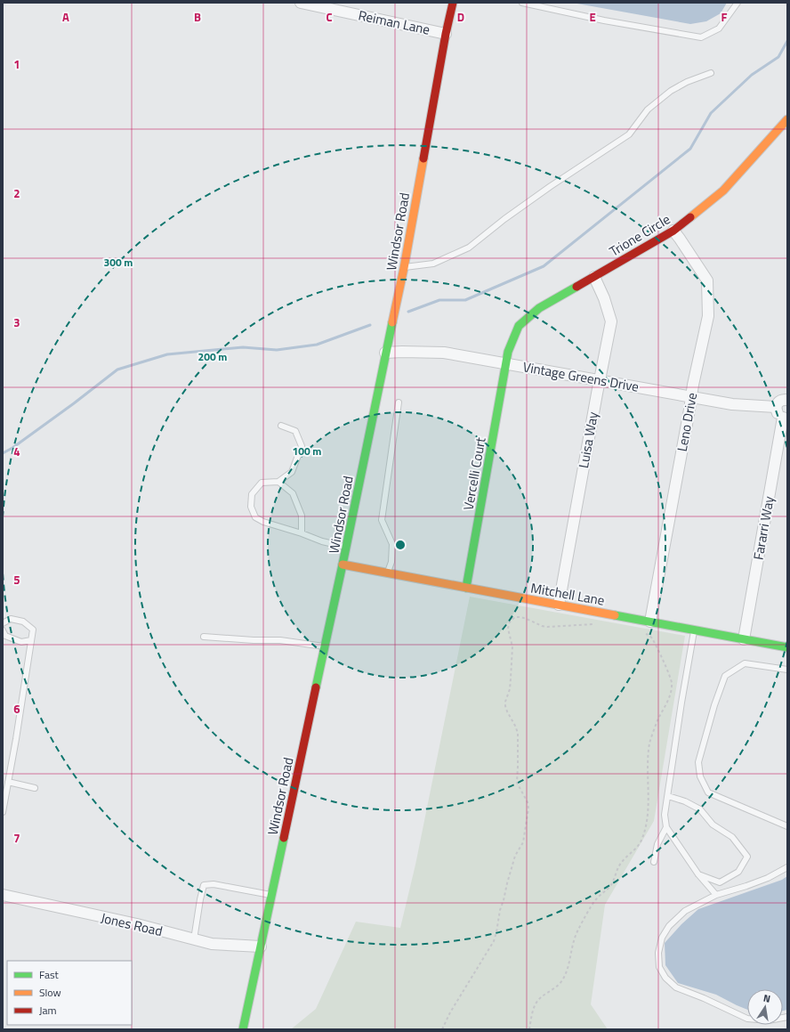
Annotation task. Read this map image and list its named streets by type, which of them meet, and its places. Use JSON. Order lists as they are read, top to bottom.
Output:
{
  "streets": {
    "street": [
      "Reiman Lane",
      "Windsor Road",
      "Trione Circle",
      "Vintage Greens Drive",
      "Leno Drive",
      "Luisa Way",
      "Vercelli Court",
      "Fararri Way",
      "Mitchell Lane",
      "Jones Road"
    ]
  },
  "crossings": [
    ["Reiman Lane", "Windsor Road"],
    ["Windsor Road", "Vintage Greens Drive"],
    ["Windsor Road", "Mitchell Lane"],
    ["Windsor Road", "Jones Road"],
    ["Trione Circle", "Vintage Greens Drive"],
    ["Trione Circle", "Leno Drive"],
    ["Trione Circle", "Luisa Way"],
    ["Trione Circle", "Vercelli Court"],
    ["Vintage Greens Drive", "Leno Drive"],
    ["Vintage Greens Drive", "Luisa Way"],
    ["Vintage Greens Drive", "Vercelli Court"],
    ["Leno Drive", "Mitchell Lane"],
    ["Luisa Way", "Mitchell Lane"],
    ["Vercelli Court", "Mitchell Lane"],
    ["Fararri Way", "Mitchell Lane"]
  ],
  "legend": ["Fast", "Slow", "Jam"],
  "north": "top",
  "grid": {
    "columns": [
      "A",
      "B",
      "C",
      "D",
      "E",
      "F"
    ],
    "rows": [
      "1",
      "2",
      "3",
      "4",
      "5",
      "6",
      "7"
    ]
  },
  "rings": ["300 m", "200 m", "100 m"]
}
